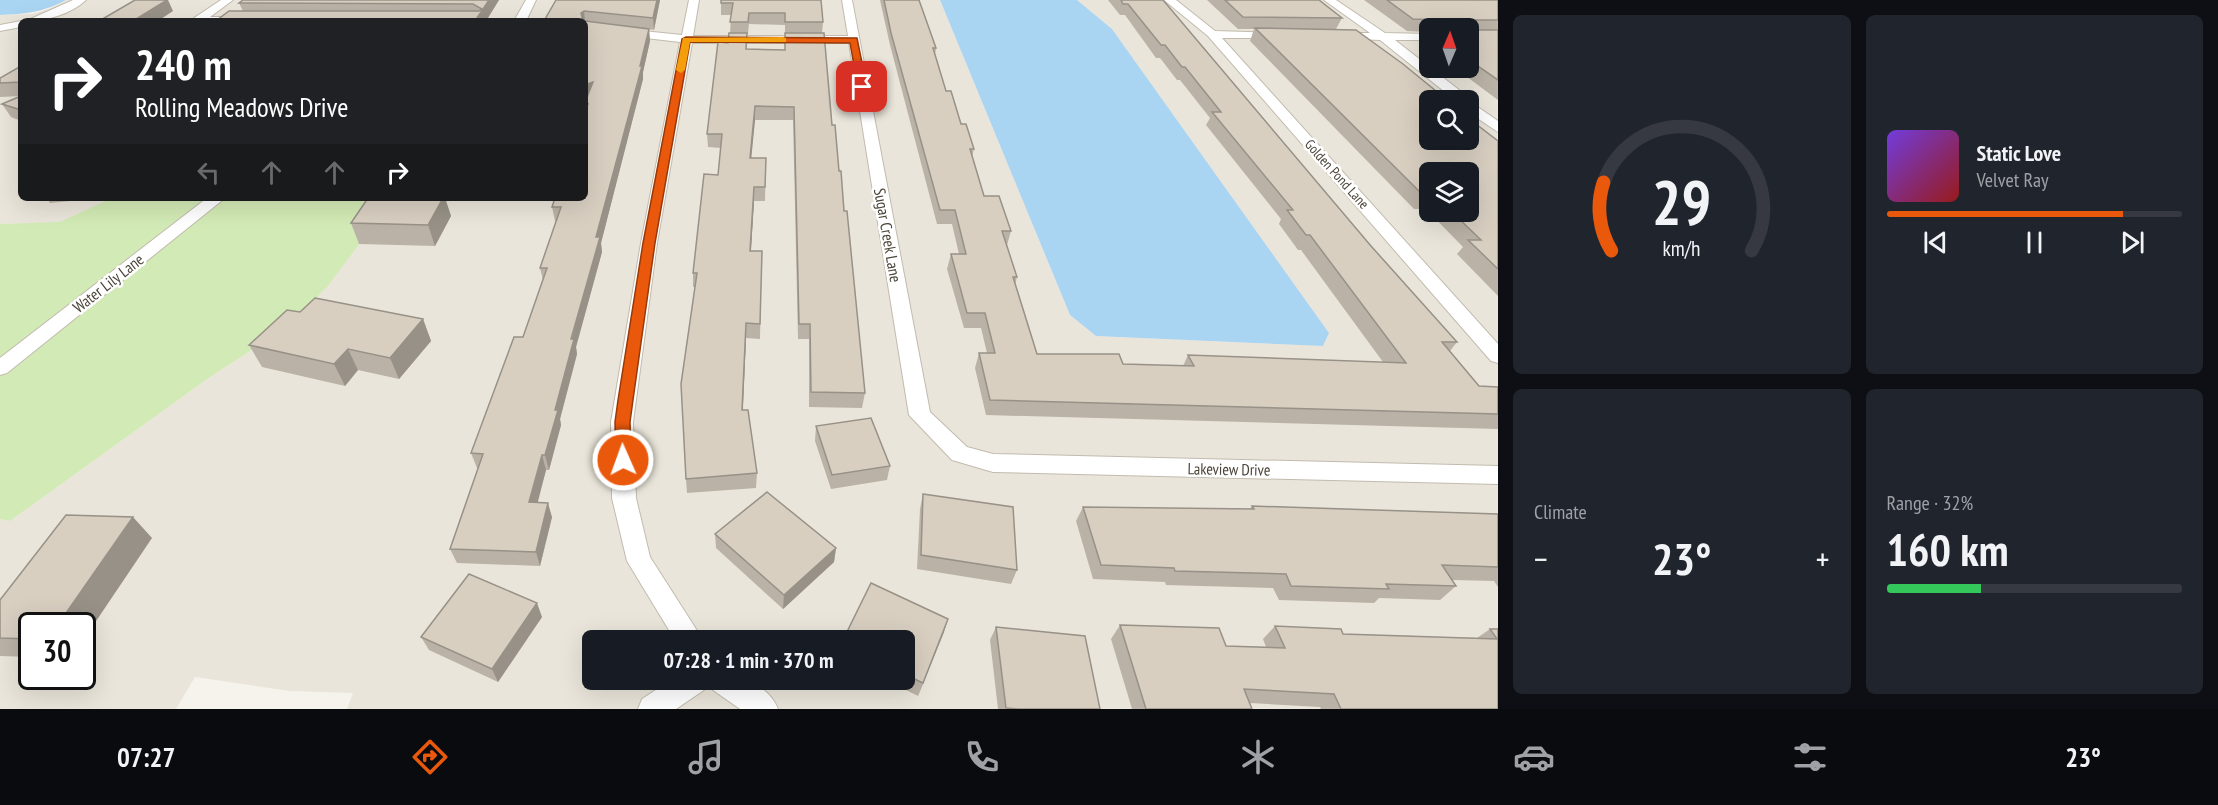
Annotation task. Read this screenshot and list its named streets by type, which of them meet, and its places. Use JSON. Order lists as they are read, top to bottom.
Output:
{
  "streets": {
    "street": [
      "Golden Pond Lane",
      "Sugar Creek Lane",
      "Water Lily Lane",
      "Lakeview Drive"
    ]
  },
  "crossings": [
    ["Sugar Creek Lane", "Lakeview Drive"]
  ],
  "north": "top",
  "page": {
    "turn": ["240 m", "Rolling Meadows Drive"],
    "song": ["Static Love", "Velvet Ray"],
    "tile": [
      "Climate",
      ["Range · 32%", "160 km"]
    ],
    "heat": ["−", "23°", "+"],
    "limit": "30",
    "trip": "07:28 · 1 min · 370 m",
    "tabs": ["07:27", "23°"],
    "gauge": ["29", "km/h"]
  }
}
